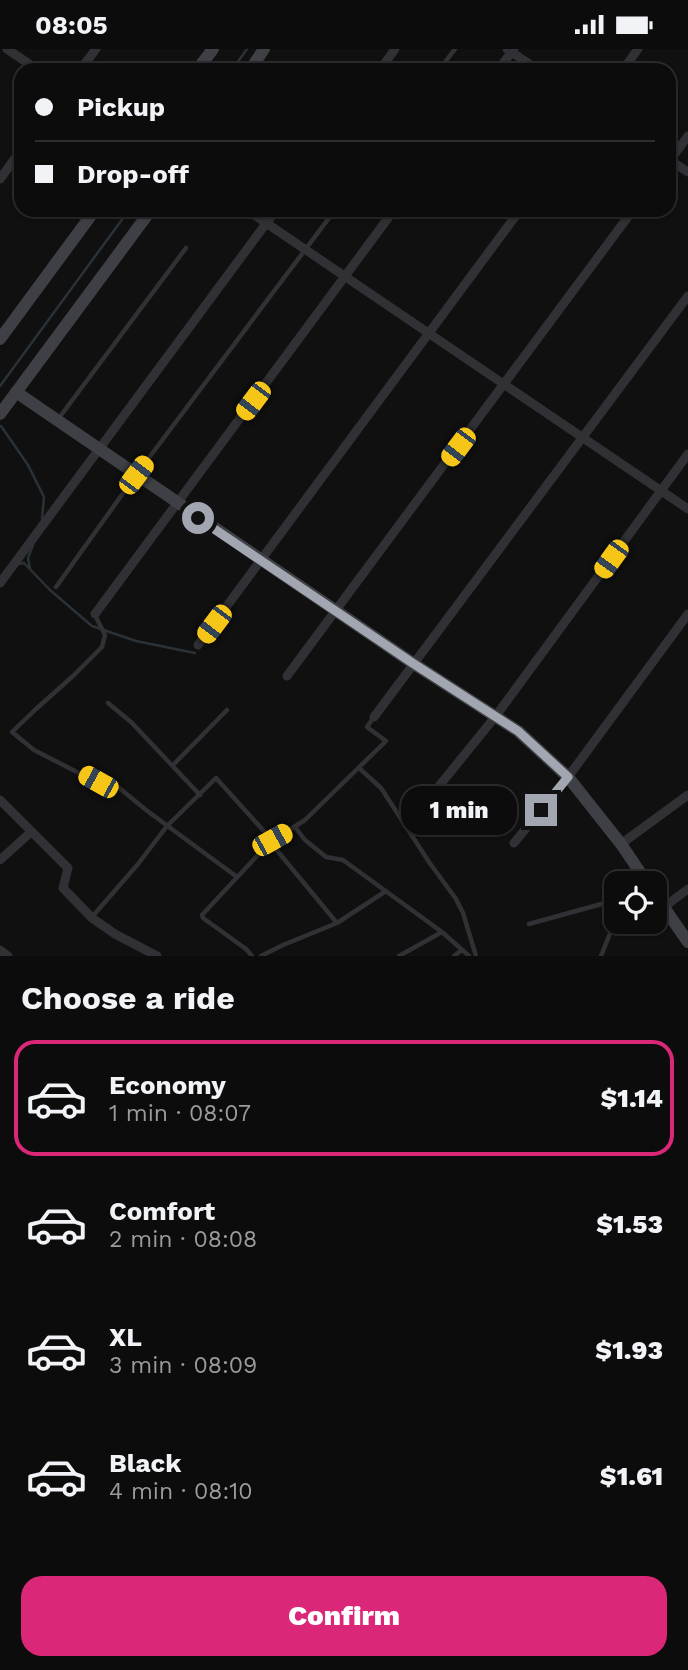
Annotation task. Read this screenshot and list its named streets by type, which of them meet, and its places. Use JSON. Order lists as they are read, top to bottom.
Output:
{
  "page": {
    "status": "08:05",
    "banner": ["Pickup", "Drop-off"],
    "bubble": "1 min",
    "heading": "Choose a ride",
    "list": [
      {
        "name": "Economy",
        "note": "1 min · 08:07",
        "value": "$1.14"
      },
      {
        "name": "Comfort",
        "note": "2 min · 08:08",
        "value": "$1.53"
      },
      {
        "name": "XL",
        "note": "3 min · 08:09",
        "value": "$1.93"
      },
      {
        "name": "Black",
        "note": "4 min · 08:10",
        "value": "$1.61"
      }
    ],
    "buttons": "Confirm"
  }
}
